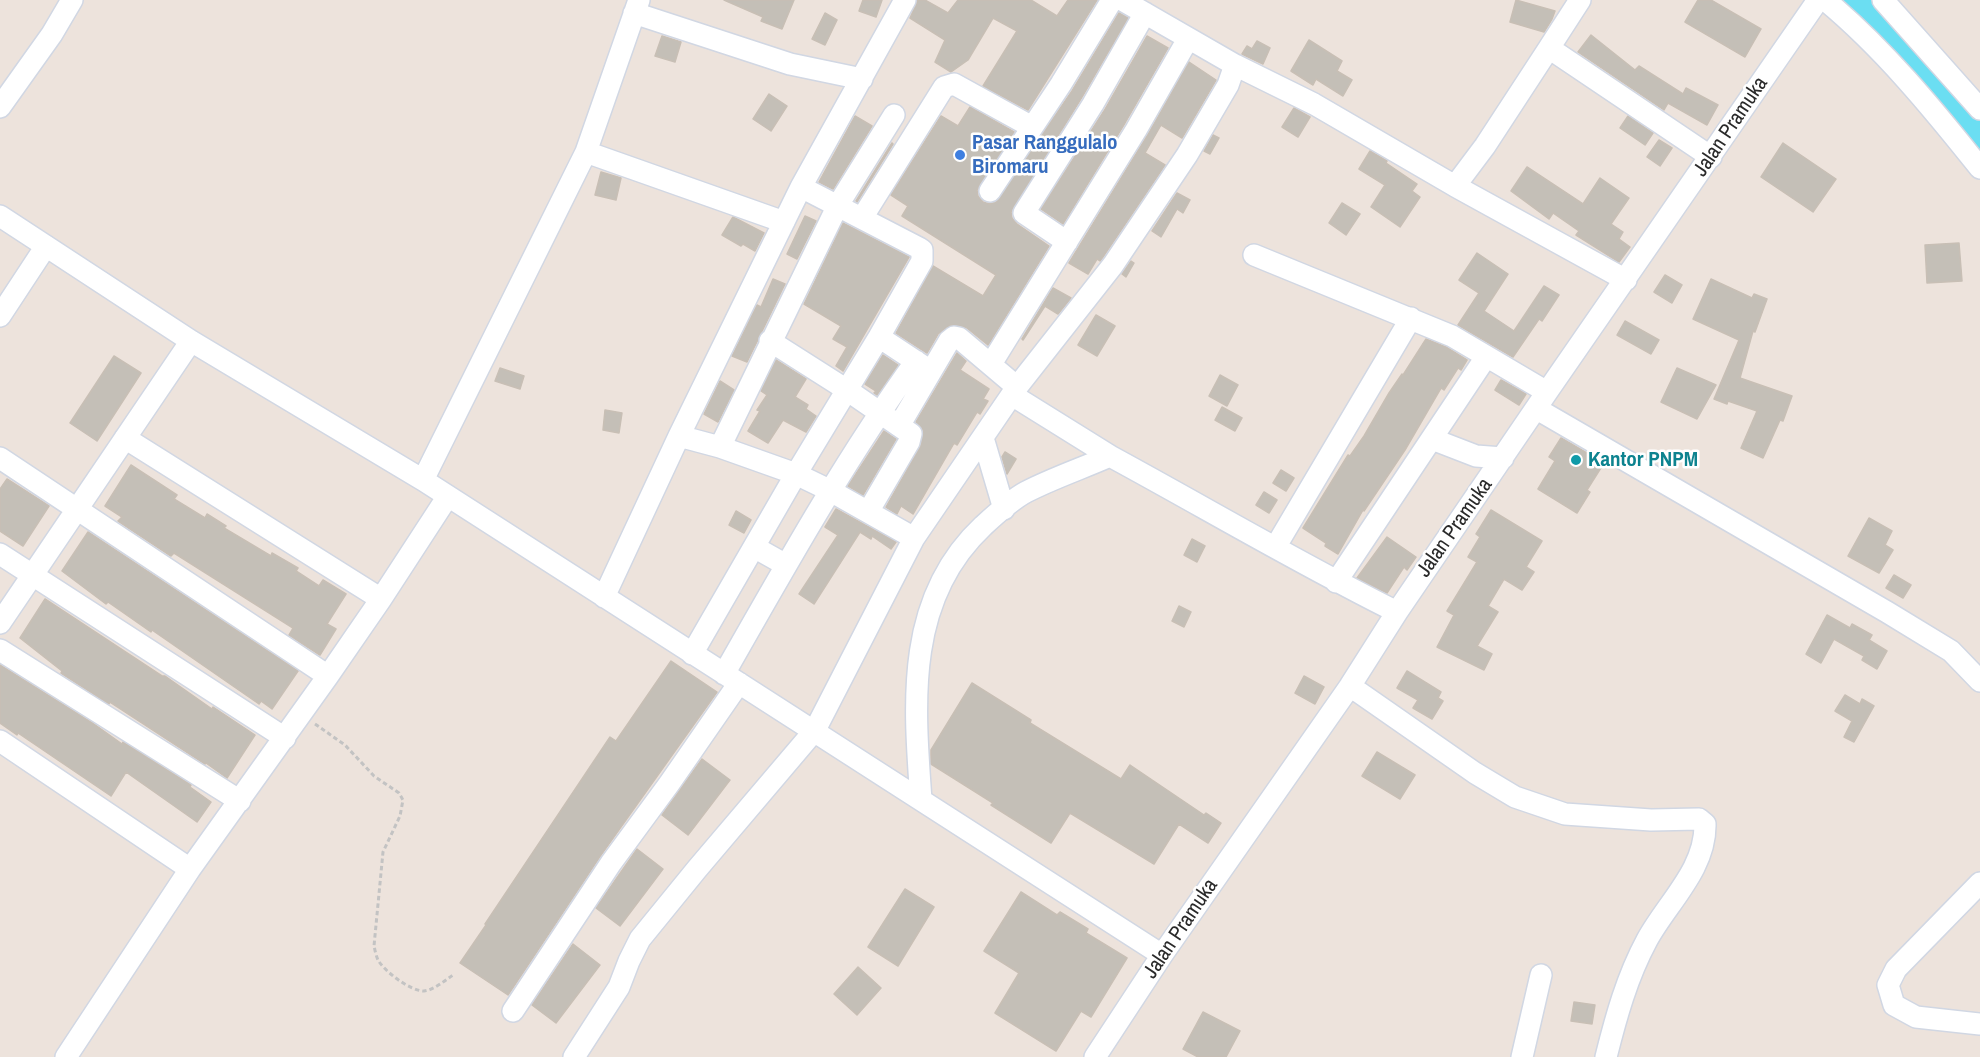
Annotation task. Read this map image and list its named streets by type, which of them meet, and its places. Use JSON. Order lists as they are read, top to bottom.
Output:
{
  "streets": {
    "street": ["Jalan Pramuka"]
  },
  "places": ["Pasar Ranggulalo Biromaru", "Kantor PNPM"]
}
